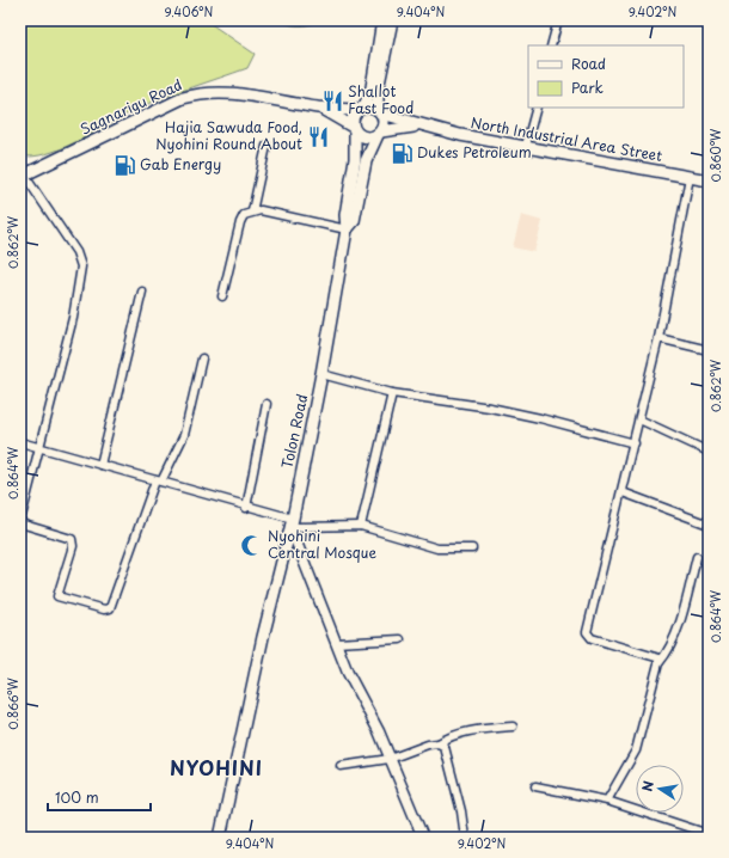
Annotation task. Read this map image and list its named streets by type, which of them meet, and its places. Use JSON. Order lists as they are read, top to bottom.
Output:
{
  "streets": {
    "main road": ["Sagnarigu Road", "North Industrial Area Street", "Tolon Road"]
  },
  "crossings": [
    ["Sagnarigu Road", "North Industrial Area Street"]
  ],
  "districts": ["NYOHINI"],
  "places": {
    "restaurant": ["Shallot Fast Food", "Hajia Sawuda Food, Nyohini Round About"],
    "fuel station": ["Dukes Petroleum", "Gab Energy"],
    "mosque": ["Nyohini Central Mosque"]
  },
  "legend": ["Road", "Park"],
  "scale_bar": "100 m",
  "north": "left",
  "coordinates": [
    "9.406°N",
    "9.404°N",
    "9.402°N",
    "0.860°W",
    "0.862°W",
    "0.864°W",
    "0.866°W"
  ]
}
